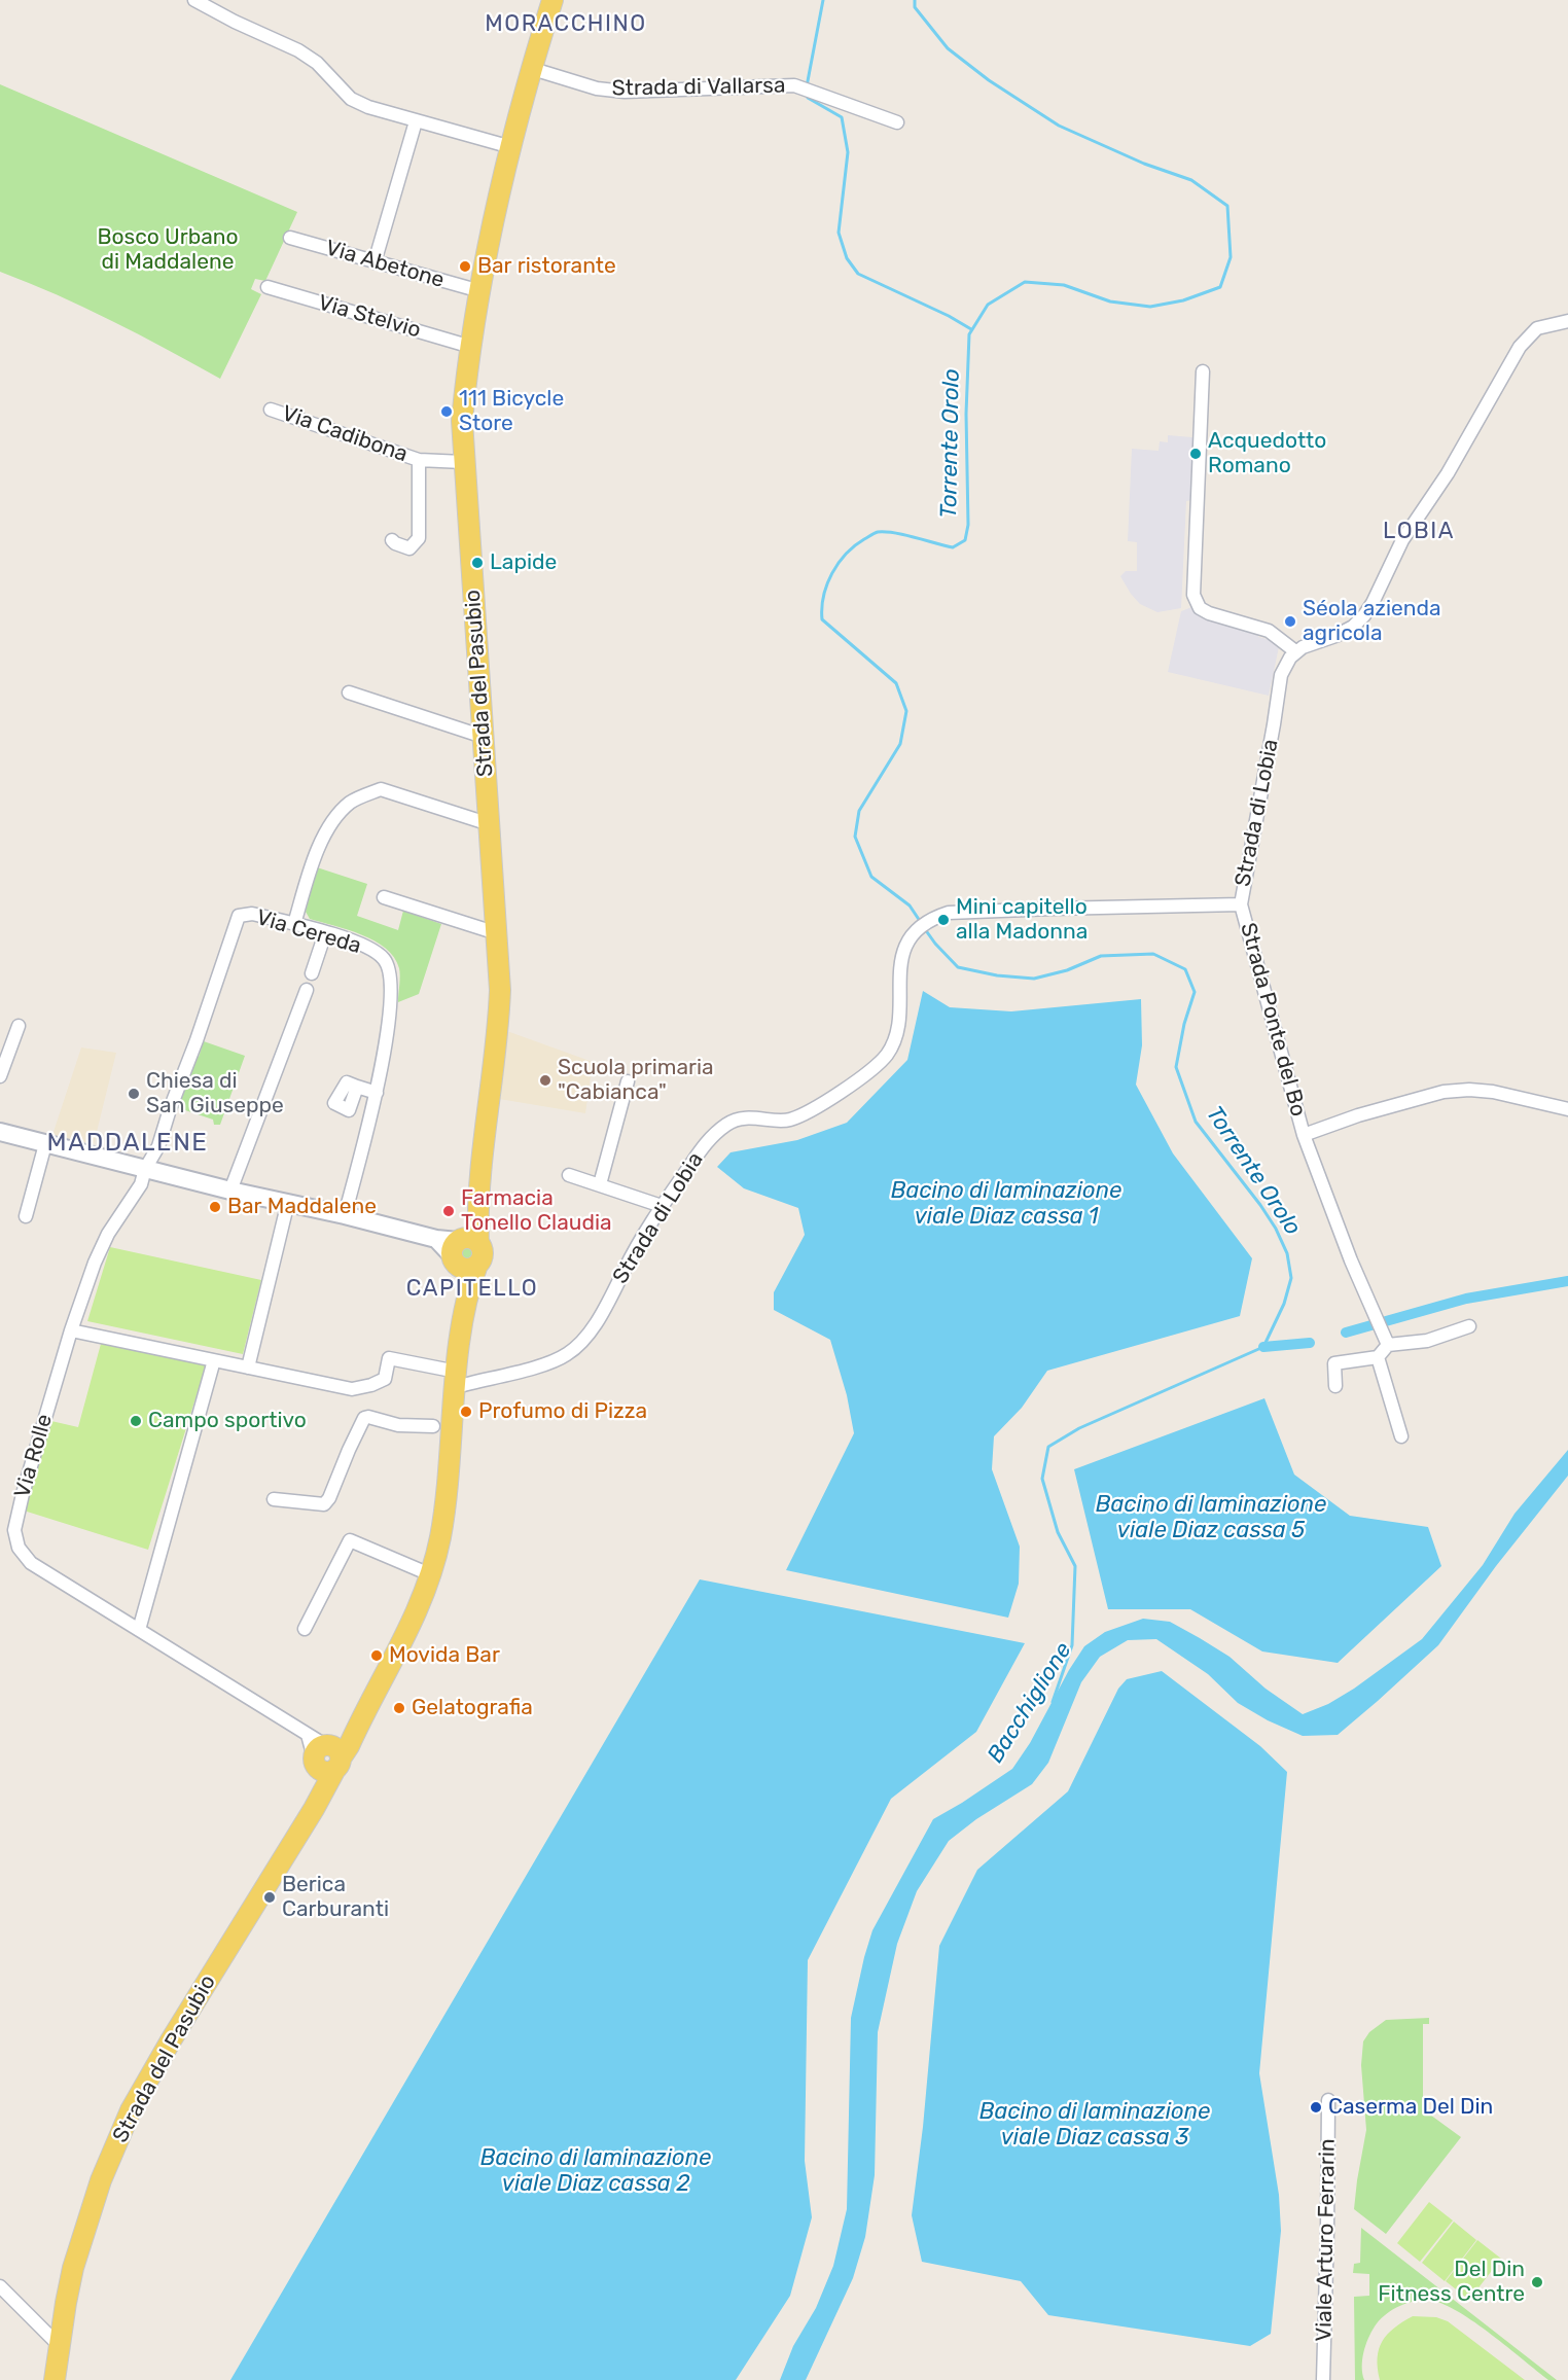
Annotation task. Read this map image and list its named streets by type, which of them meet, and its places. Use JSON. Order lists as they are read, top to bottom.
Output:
{
  "streets": {
    "main road": ["Strada del Pasubio"],
    "street": [
      "Strada di Vallarsa",
      "Via Abetone",
      "Via Stelvio",
      "Via Cadibona",
      "Strada di Lobia",
      "Via Cereda",
      "Strada Ponte del Bo",
      "Via Rolle",
      "Viale Arturo Ferrarin"
    ]
  },
  "crossings": [
    ["Strada di Vallarsa", "Strada del Pasubio"],
    ["Via Abetone", "Strada del Pasubio"],
    ["Via Stelvio", "Strada del Pasubio"],
    ["Via Cadibona", "Strada del Pasubio"],
    ["Strada del Pasubio", "Via Rolle"],
    ["Strada di Lobia", "Strada Ponte del Bo"],
    ["Via Cereda", "Via Rolle"]
  ],
  "districts": [
    "MORACCHINO",
    "LOBIA",
    "MADDALENE",
    "CAPITELLO"
  ],
  "water": [
    "Torrente Orolo",
    "Bacino di laminazione viale Diaz cassa 1",
    "Bacino di laminazione viale Diaz cassa 5",
    "Bacchiglione",
    "Bacino di laminazione viale Diaz cassa 3",
    "Bacino di laminazione viale Diaz cassa 2"
  ],
  "parks": ["Bosco Urbano di Maddalene"],
  "places": [
    "Bar ristorante",
    "111 Bicycle Store",
    "Acquedotto Romano",
    "Lapide",
    "Séola azienda agricola",
    "Mini capitello alla Madonna",
    "Scuola primaria \"Cabianca\"",
    "Chiesa di San Giuseppe",
    "Bar Maddalene",
    "Farmacia Tonello Claudia",
    "Profumo di Pizza",
    "Campo sportivo",
    "Movida Bar",
    "Gelatografia",
    "Berica Carburanti",
    "Caserma Del Din",
    "Del Din Fitness Centre"
  ]
}
